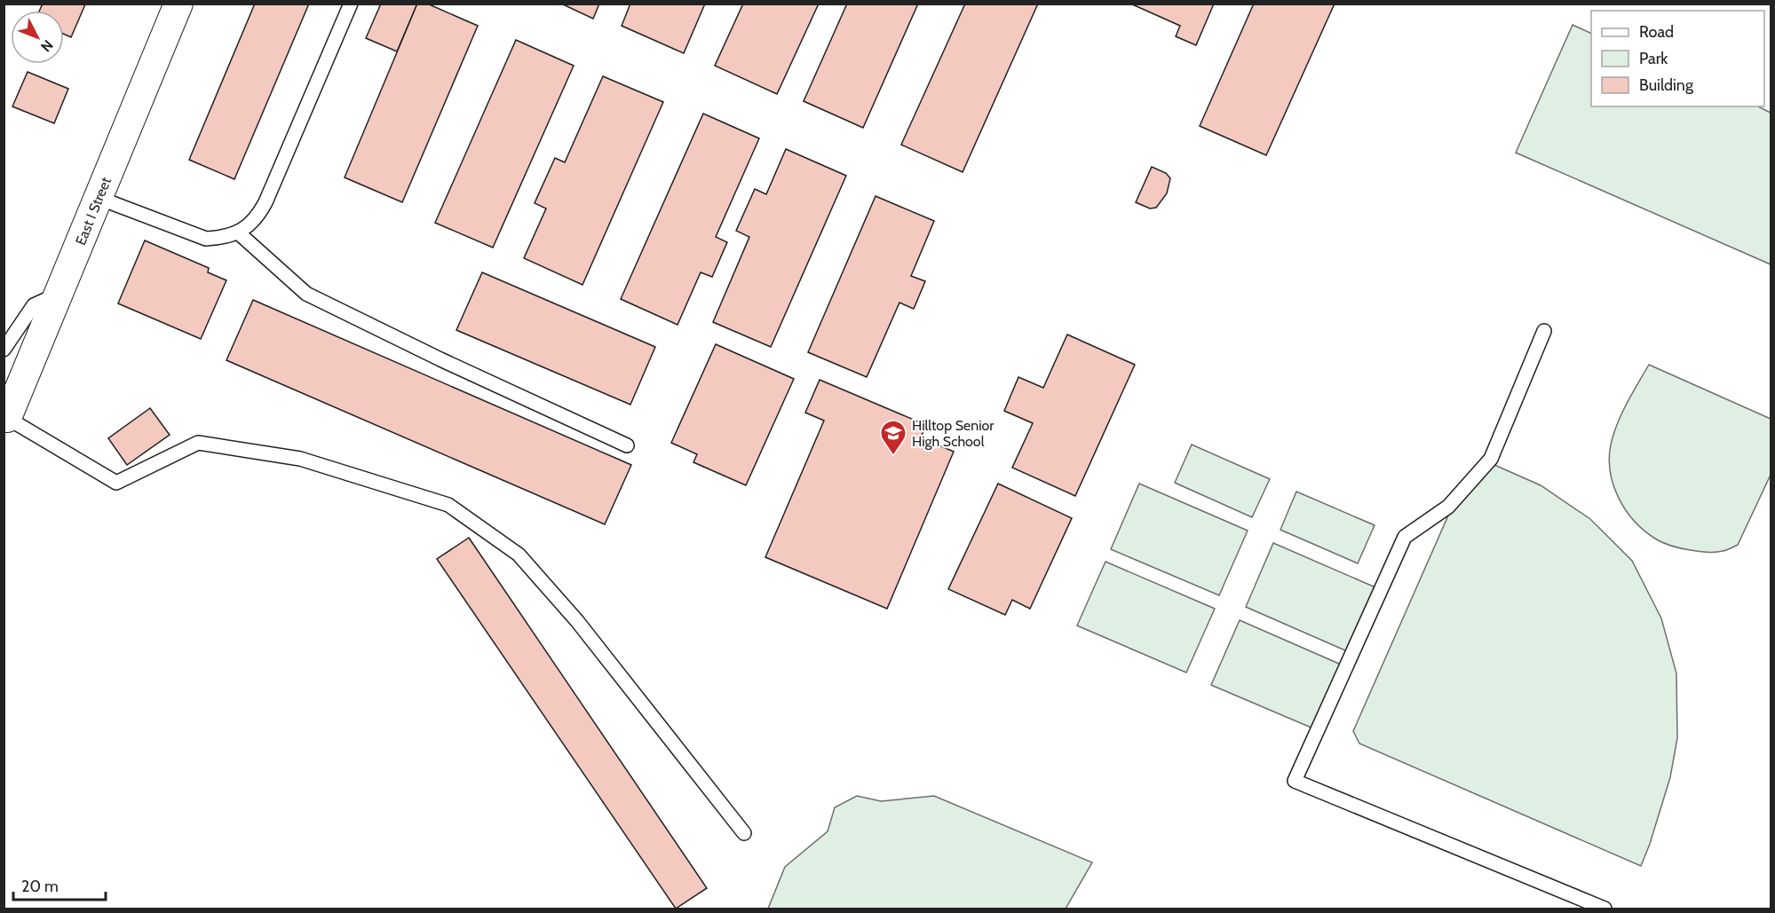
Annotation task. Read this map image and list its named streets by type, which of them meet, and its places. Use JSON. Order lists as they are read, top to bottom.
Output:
{
  "streets": {
    "street": ["East I Street"]
  },
  "places": {
    "school or university": ["Hilltop Senior High School"]
  },
  "legend": ["Road", "Park", "Building"],
  "scale_bar": "20 m",
  "north": "bottom right"
}
